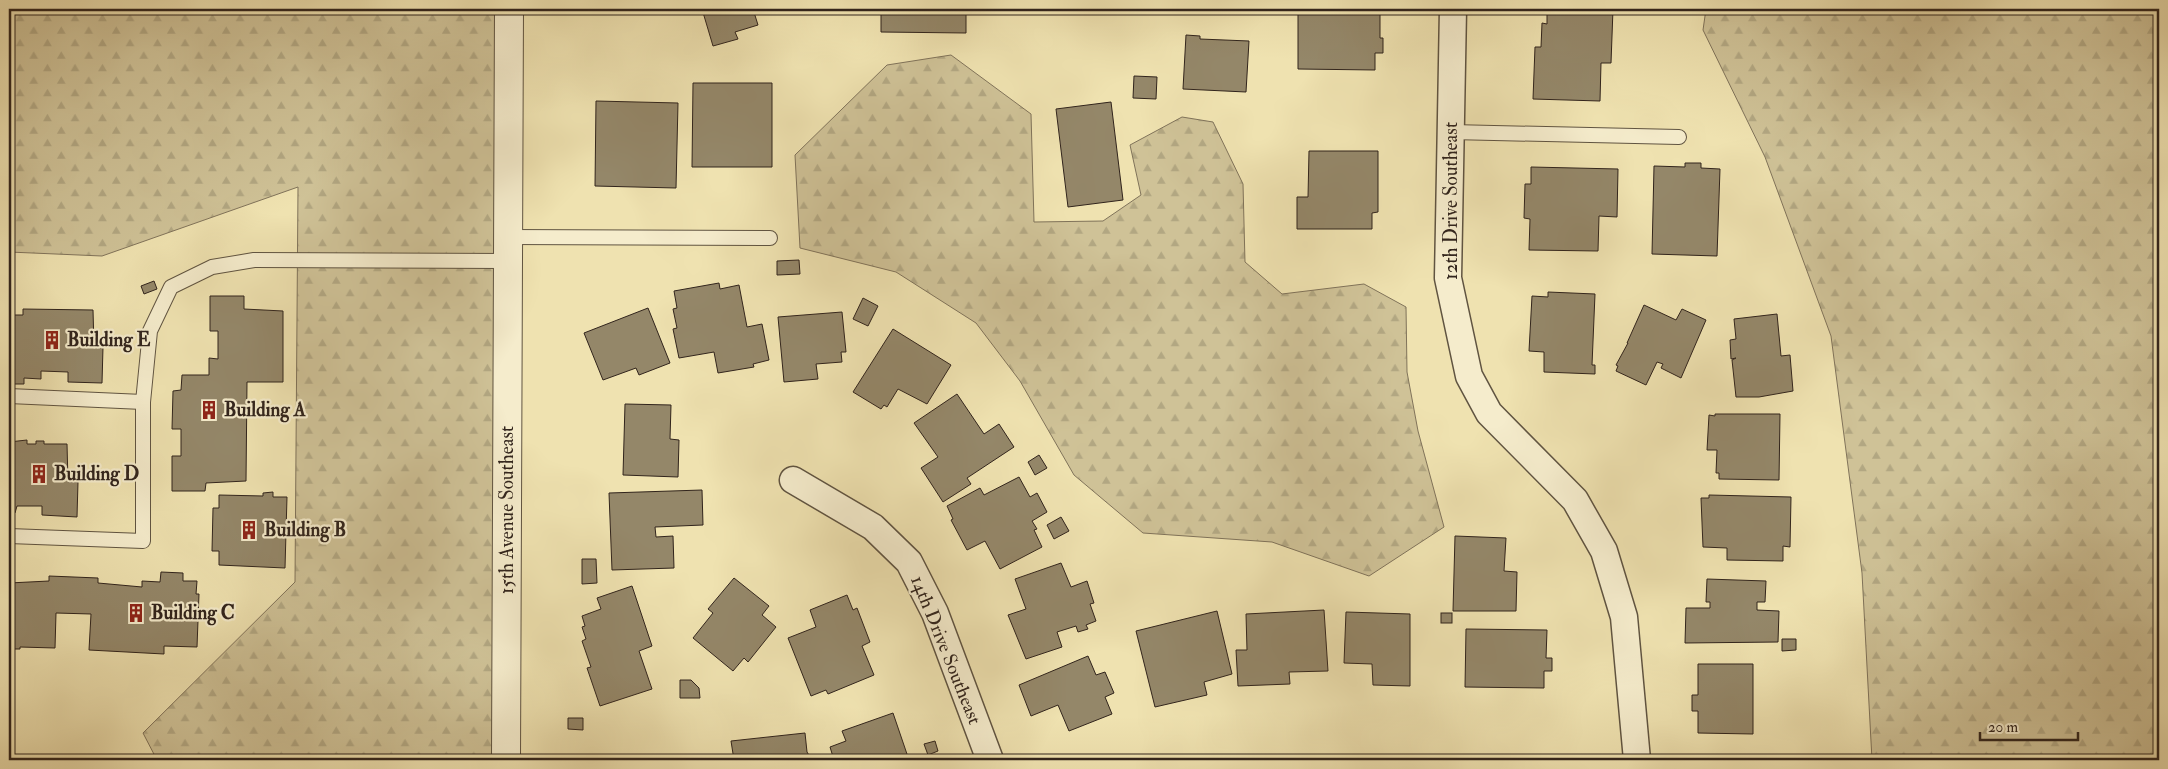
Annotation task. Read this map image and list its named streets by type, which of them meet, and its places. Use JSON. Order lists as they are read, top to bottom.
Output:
{
  "streets": {
    "street": ["12th Drive Southeast", "15th Avenue Southeast", "14th Drive Southeast"]
  },
  "places": {
    "building": [
      "Building E",
      "Building A",
      "Building D",
      "Building B",
      "Building C"
    ]
  },
  "scale_bar": "20 m"
}
